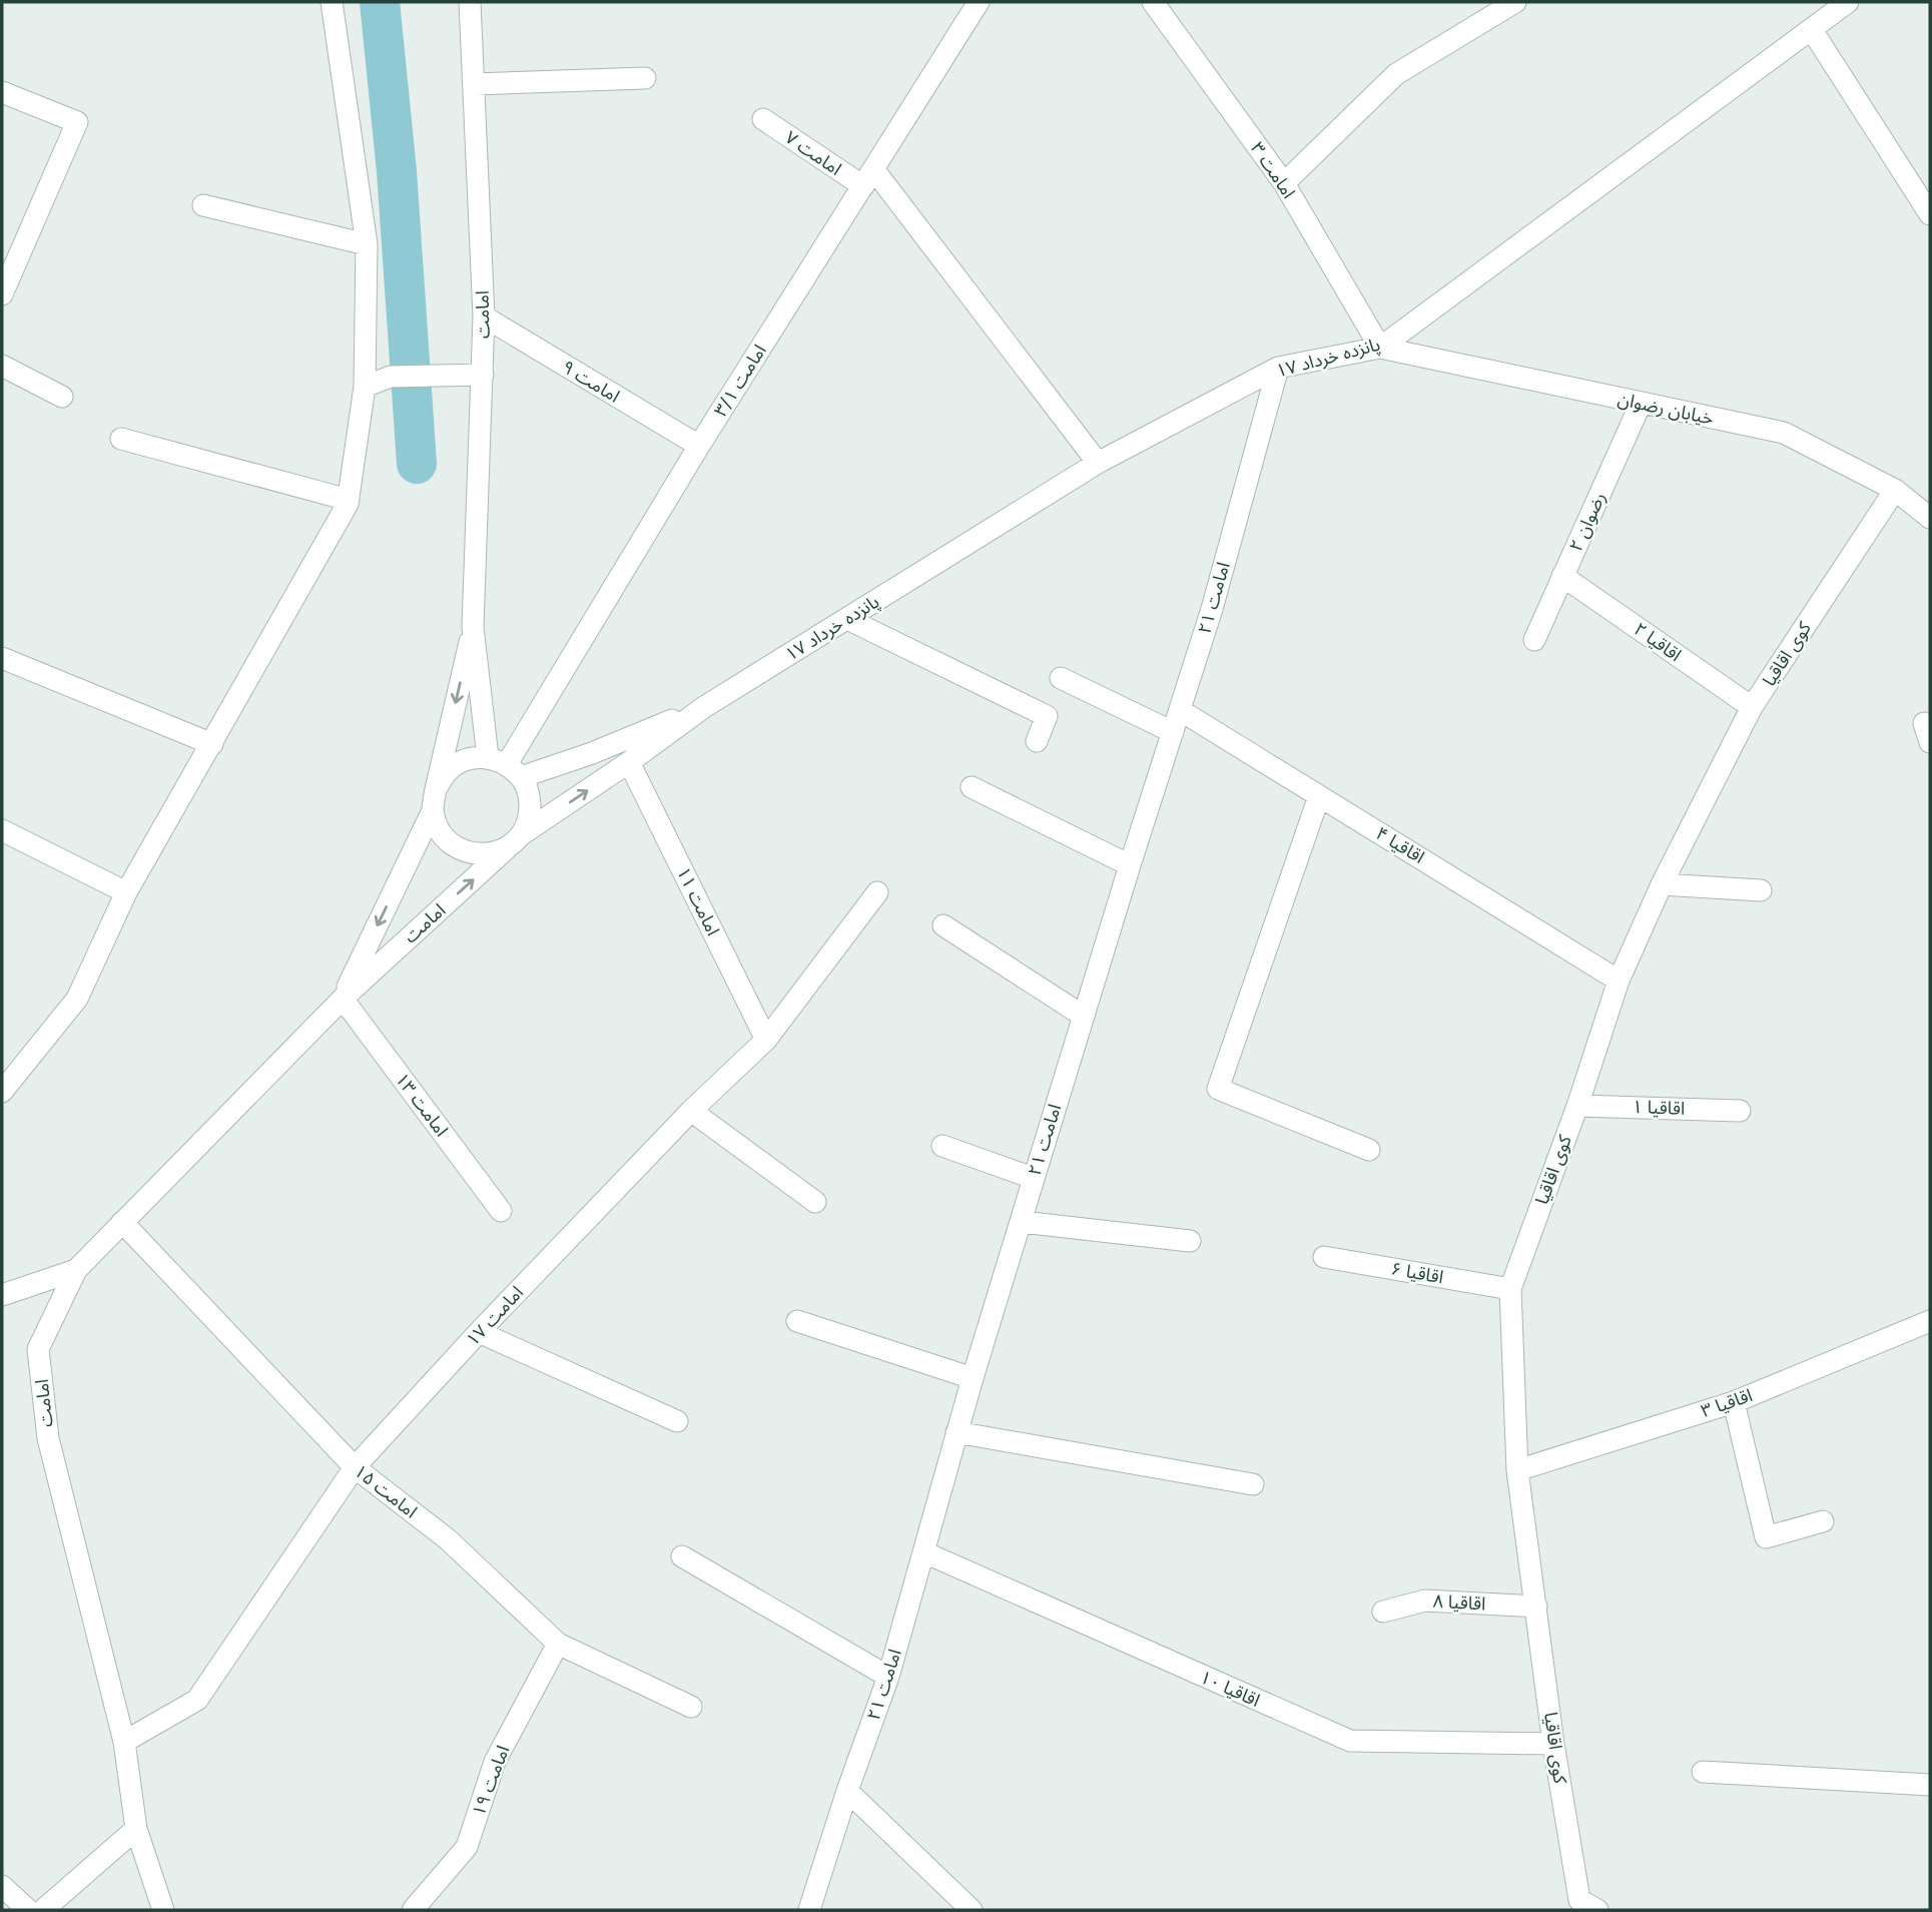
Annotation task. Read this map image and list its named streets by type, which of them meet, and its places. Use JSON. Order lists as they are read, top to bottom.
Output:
{
  "streets": {
    "street": [
      "امامت ۷",
      "امامت ۳",
      "امامت",
      "پانزده خرداد ۱۷",
      "امامت ۳/۱",
      "امامت ۹",
      "خیابان رضوان",
      "رضوان ۲",
      "امامت ۲۱",
      "اقاقیا ۲",
      "کوی اقاقیا",
      "اقاقیا ۴",
      "امامت ۱۱",
      "امامت ۱۳",
      "اقاقیا ۱",
      "اقاقیا ۶",
      "امامت ۱۷",
      "اقاقیا ۳",
      "امامت ۱۵",
      "اقاقیا ۸",
      "اقاقیا ۱۰",
      "امامت ۱۹"
    ]
  },
  "crossings": [
    ["امامت ۷", "پانزده خرداد ۱۷"],
    ["امامت ۷", "امامت ۳/۱"],
    ["امامت ۳", "پانزده خرداد ۱۷"],
    ["امامت ۳", "خیابان رضوان"],
    ["امامت", "پانزده خرداد ۱۷"],
    ["امامت", "امامت ۳/۱"],
    ["امامت", "امامت ۹"],
    ["امامت", "امامت ۱۳"],
    ["امامت", "امامت ۱۷"],
    ["امامت", "امامت ۱۵"],
    ["پانزده خرداد ۱۷", "امامت ۳/۱"],
    ["پانزده خرداد ۱۷", "خیابان رضوان"],
    ["پانزده خرداد ۱۷", "امامت ۲۱"],
    ["پانزده خرداد ۱۷", "امامت ۱۱"],
    ["امامت ۳/۱", "امامت ۹"],
    ["خیابان رضوان", "رضوان ۲"],
    ["خیابان رضوان", "کوی اقاقیا"],
    ["رضوان ۲", "اقاقیا ۲"],
    ["امامت ۲۱", "اقاقیا ۴"],
    ["امامت ۲۱", "اقاقیا ۱۰"],
    ["اقاقیا ۲", "کوی اقاقیا"],
    ["کوی اقاقیا", "اقاقیا ۴"],
    ["کوی اقاقیا", "اقاقیا ۱"],
    ["کوی اقاقیا", "اقاقیا ۶"],
    ["کوی اقاقیا", "اقاقیا ۳"],
    ["کوی اقاقیا", "اقاقیا ۸"],
    ["کوی اقاقیا", "اقاقیا ۱۰"],
    ["امامت ۱۱", "امامت ۱۷"],
    ["امامت ۱۷", "امامت ۱۵"],
    ["امامت ۱۵", "امامت ۱۹"]
  ]
}
